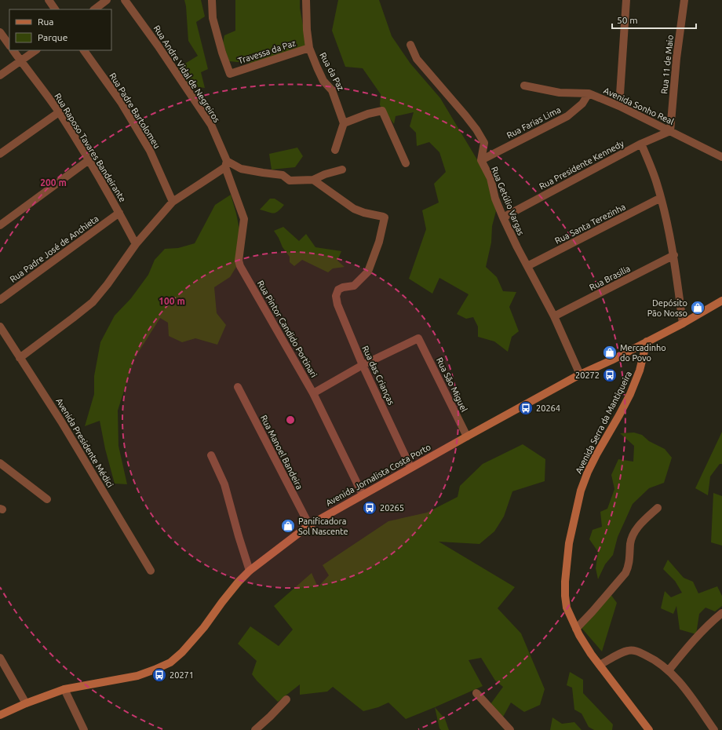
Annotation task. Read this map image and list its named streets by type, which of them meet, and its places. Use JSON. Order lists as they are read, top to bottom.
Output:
{
  "streets": {
    "main road": ["Avenida Serra da Mantiqueira", "Avenida Jornalista Costa Porto"],
    "street": [
      "Travessa da Paz",
      "Rua 11 de Maio",
      "Rua da Paz",
      "Rua Andre Vidal de Negreiros",
      "Avenida Sonho Real",
      "Rua Padre Bartolomeu",
      "Rua Farias Lima",
      "Rua Raposo Tavares Bandeirante",
      "Rua Presidente Kennedy",
      "Rua Getúlio Vargas",
      "Rua Santa Terezinha",
      "Rua Padre José de Anchieta",
      "Rua Brasilia",
      "Rua Pintor Candido Portinari",
      "Rua das Crianças",
      "Rua São Miguel",
      "Avenida Presidente Médici",
      "Rua Manoel Bandeira"
    ]
  },
  "crossings": [
    ["Travessa da Paz", "Rua da Paz"],
    ["Rua 11 de Maio", "Avenida Sonho Real"],
    ["Rua 11 de Maio", "Rua Presidente Kennedy"],
    ["Rua Andre Vidal de Negreiros", "Rua Pintor Candido Portinari"],
    ["Avenida Sonho Real", "Rua Farias Lima"],
    ["Avenida Sonho Real", "Rua Presidente Kennedy"],
    ["Rua Farias Lima", "Rua Getúlio Vargas"],
    ["Rua Raposo Tavares Bandeirante", "Rua Padre José de Anchieta"],
    ["Rua Presidente Kennedy", "Rua Getúlio Vargas"],
    ["Rua Getúlio Vargas", "Rua Santa Terezinha"],
    ["Rua Getúlio Vargas", "Rua Brasilia"],
    ["Rua Getúlio Vargas", "Avenida Jornalista Costa Porto"],
    ["Rua Pintor Candido Portinari", "Avenida Jornalista Costa Porto"],
    ["Rua das Crianças", "Rua São Miguel"],
    ["Rua das Crianças", "Avenida Jornalista Costa Porto"],
    ["Rua São Miguel", "Avenida Jornalista Costa Porto"],
    ["Avenida Serra da Mantiqueira", "Avenida Jornalista Costa Porto"],
    ["Rua Manoel Bandeira", "Avenida Jornalista Costa Porto"]
  ],
  "places": {
    "shop": ["Depósito Pão Nosso", "Mercadinho do Povo", "Panificadora Sol Nascente"],
    "bus stop": [
      "20272",
      "20264",
      "20265",
      "20271"
    ]
  },
  "legend": ["Rua", "Parque"],
  "scale_bar": "50 m",
  "rings": ["200 m", "100 m"]
}
